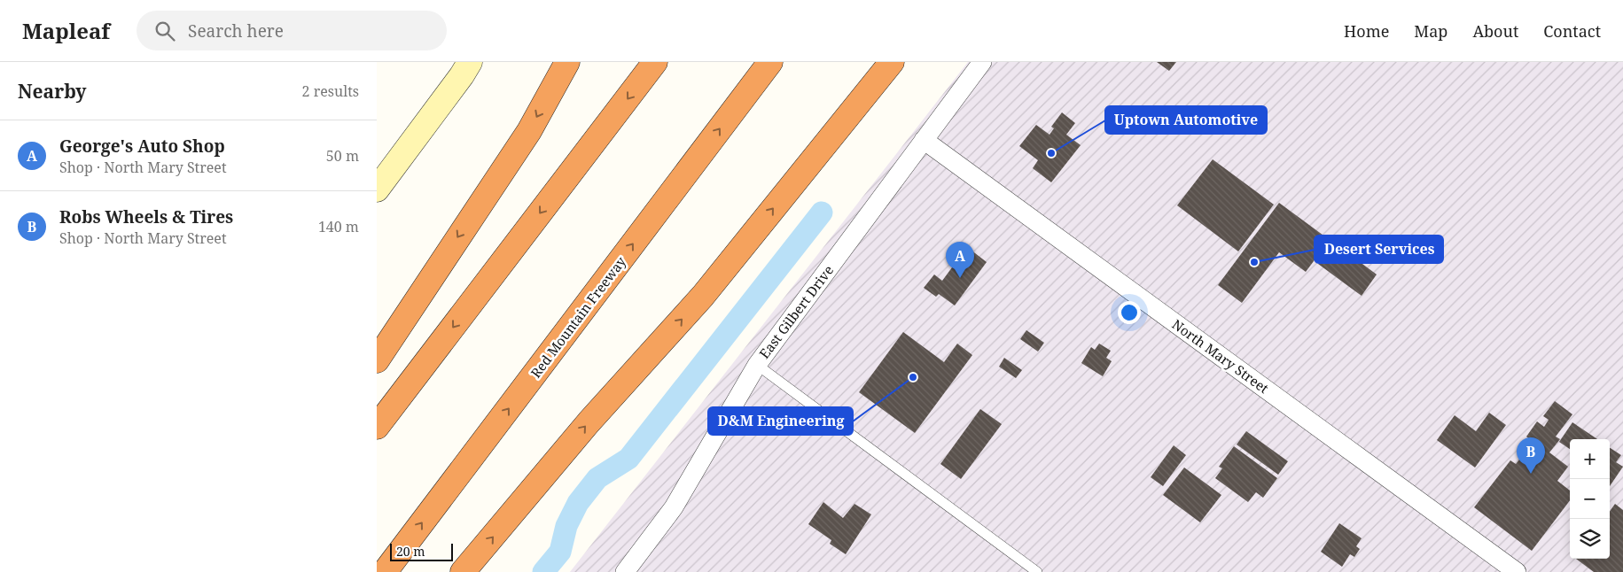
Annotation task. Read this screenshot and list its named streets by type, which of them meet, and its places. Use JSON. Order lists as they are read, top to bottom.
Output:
{
  "streets": {
    "highway": ["Red Mountain Freeway"],
    "street": ["East Gilbert Drive", "North Mary Street"]
  },
  "crossings": [
    ["East Gilbert Drive", "North Mary Street"]
  ],
  "places": ["Uptown Automotive", "Desert Services", "D&M Engineering"],
  "scale_bar": "20 m",
  "page": {
    "header": "Mapleaf",
    "search": "Search here",
    "nav": [
      "Home",
      "Map",
      "About",
      "Contact"
    ],
    "heading": ["Nearby", "2 results"],
    "list": [
      {
        "mark": "A",
        "name": "George's Auto Shop",
        "note": "Shop · North Mary Street",
        "value": "50 m"
      },
      {
        "mark": "B",
        "name": "Robs Wheels & Tires",
        "note": "Shop · North Mary Street",
        "value": "140 m"
      }
    ],
    "pins": ["A", "B"],
    "map_buttons": ["+", "−"],
    "scale": "20 m"
  }
}
